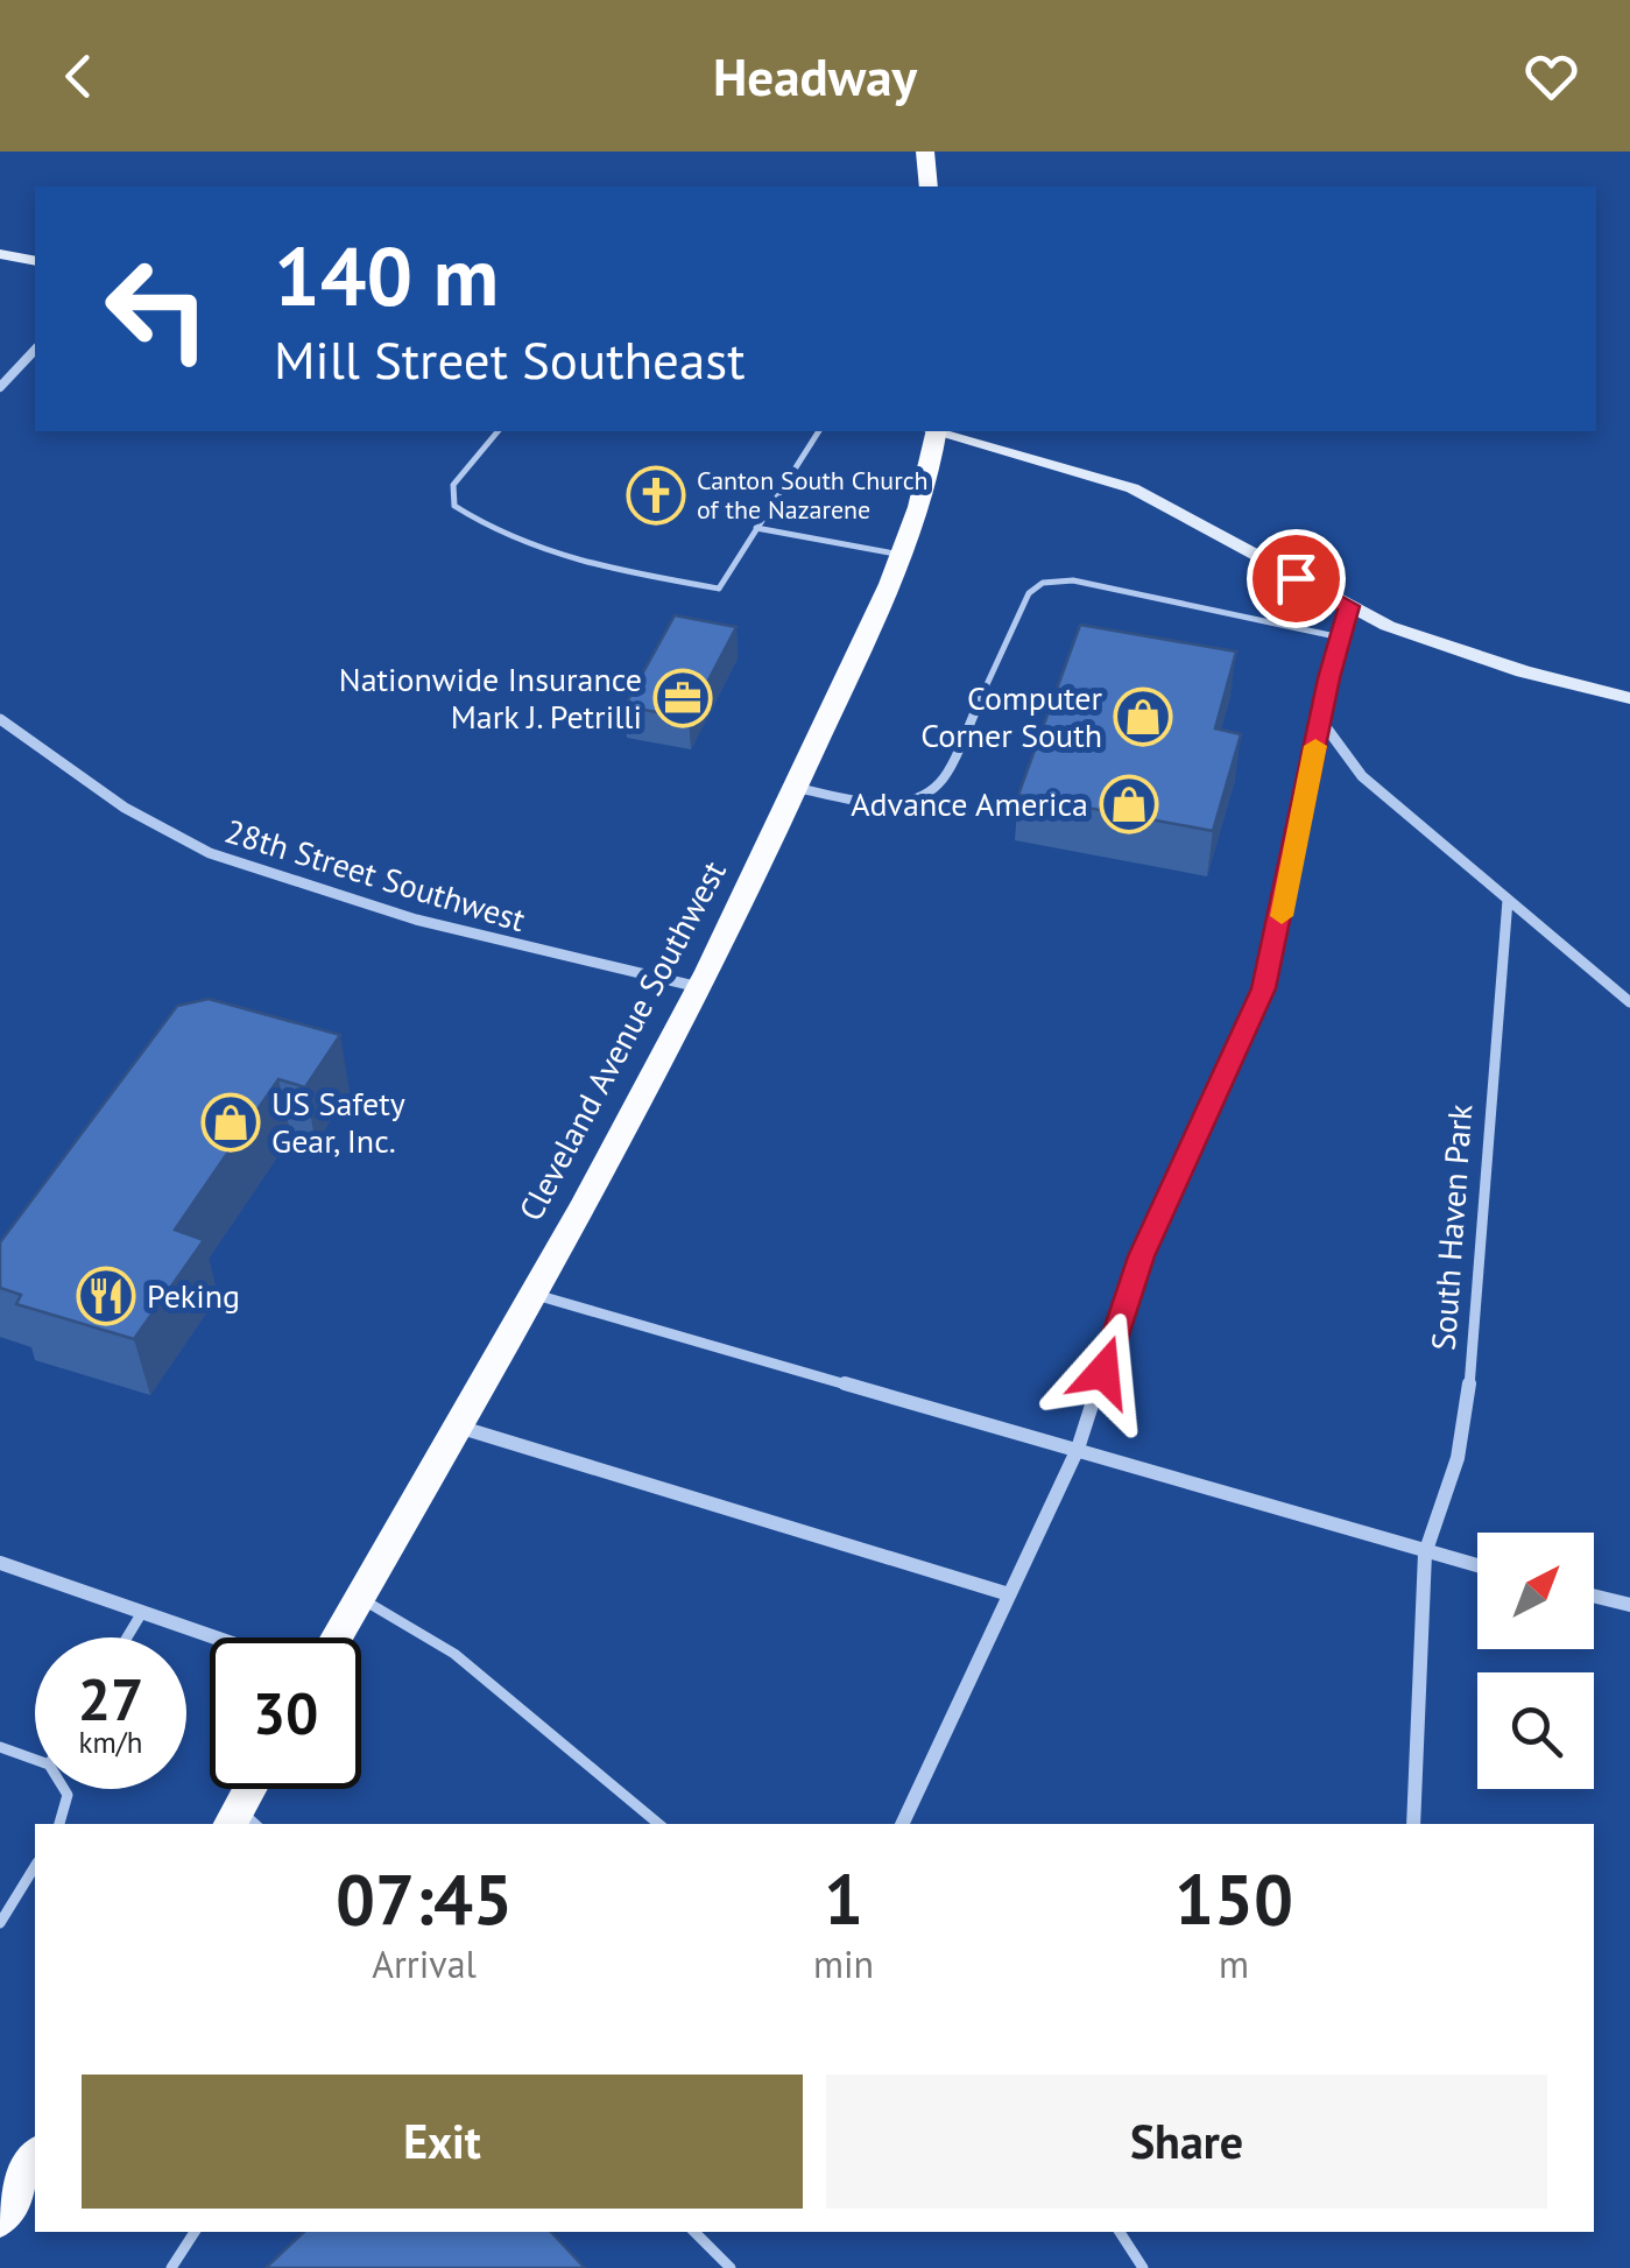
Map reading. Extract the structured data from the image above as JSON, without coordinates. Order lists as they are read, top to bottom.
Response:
{
  "streets": {
    "main road": ["Cleveland Avenue Southwest"],
    "street": ["28th Street Southwest", "South Haven Park"]
  },
  "crossings": [
    ["28th Street Southwest", "Cleveland Avenue Southwest"]
  ],
  "places": {
    "church": ["Canton South Church of the Nazarene"],
    "office": ["Nationwide Insurance Mark J. Petrilli"],
    "shop": ["Computer Corner South", "Advance America", "US Safety Gear, Inc."],
    "restaurant": ["Peking"]
  },
  "north": "top right",
  "page": {
    "header": "Headway",
    "turn": ["140 m", "Mill Street Southeast"],
    "speed": "27 km/h",
    "limit": "30",
    "eta": [
      "07:45",
      "Arrival",
      "1",
      "min",
      "150",
      "m"
    ],
    "buttons": ["Exit", "Share"]
  }
}
